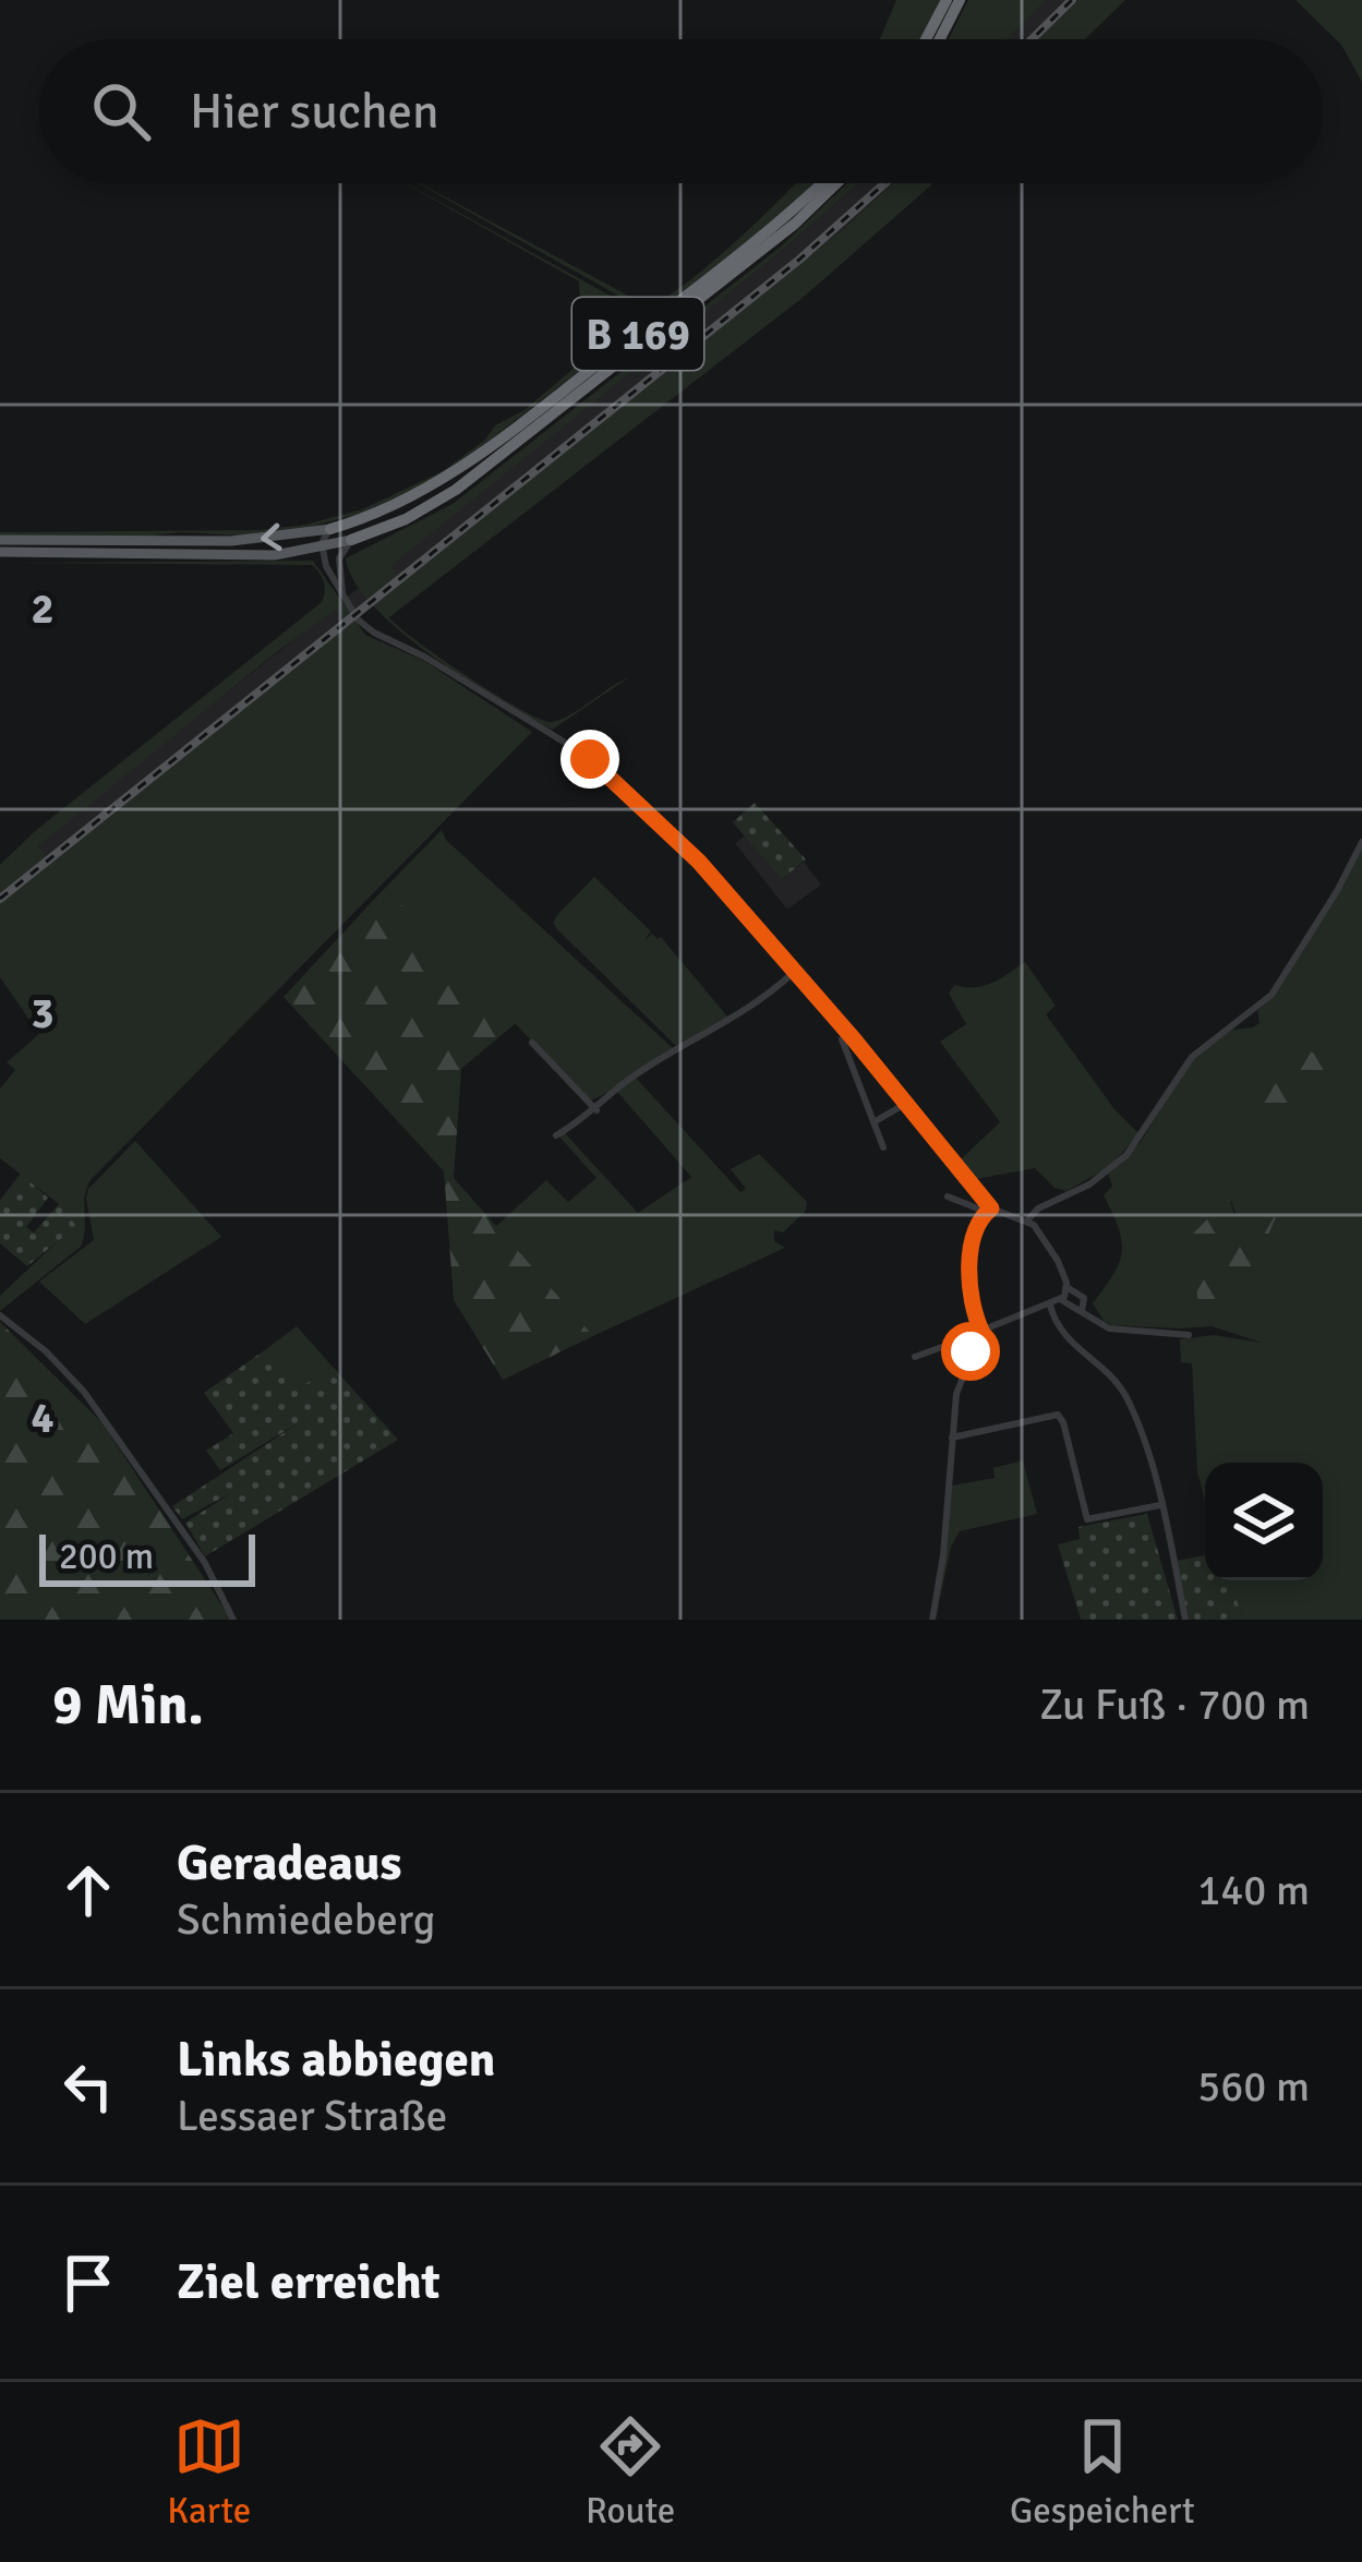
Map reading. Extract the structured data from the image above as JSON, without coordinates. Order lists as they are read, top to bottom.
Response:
{
  "streets": {
    "highway": ["B 169"]
  },
  "scale_bar": "200 m",
  "page": {
    "search": "Hier suchen",
    "scale": "200 m",
    "heading": ["9 Min.", "Zu Fuß · 700 m"],
    "list": [
      ["Geradeaus", "Schmiedeberg", "140 m"],
      ["Links abbiegen", "Lessaer Straße", "560 m"],
      "Ziel erreicht"
    ],
    "nav": ["Karte", "Route", "Gespeichert"]
  },
  "grid": {
    "rows": ["2", "3", "4"]
  }
}
